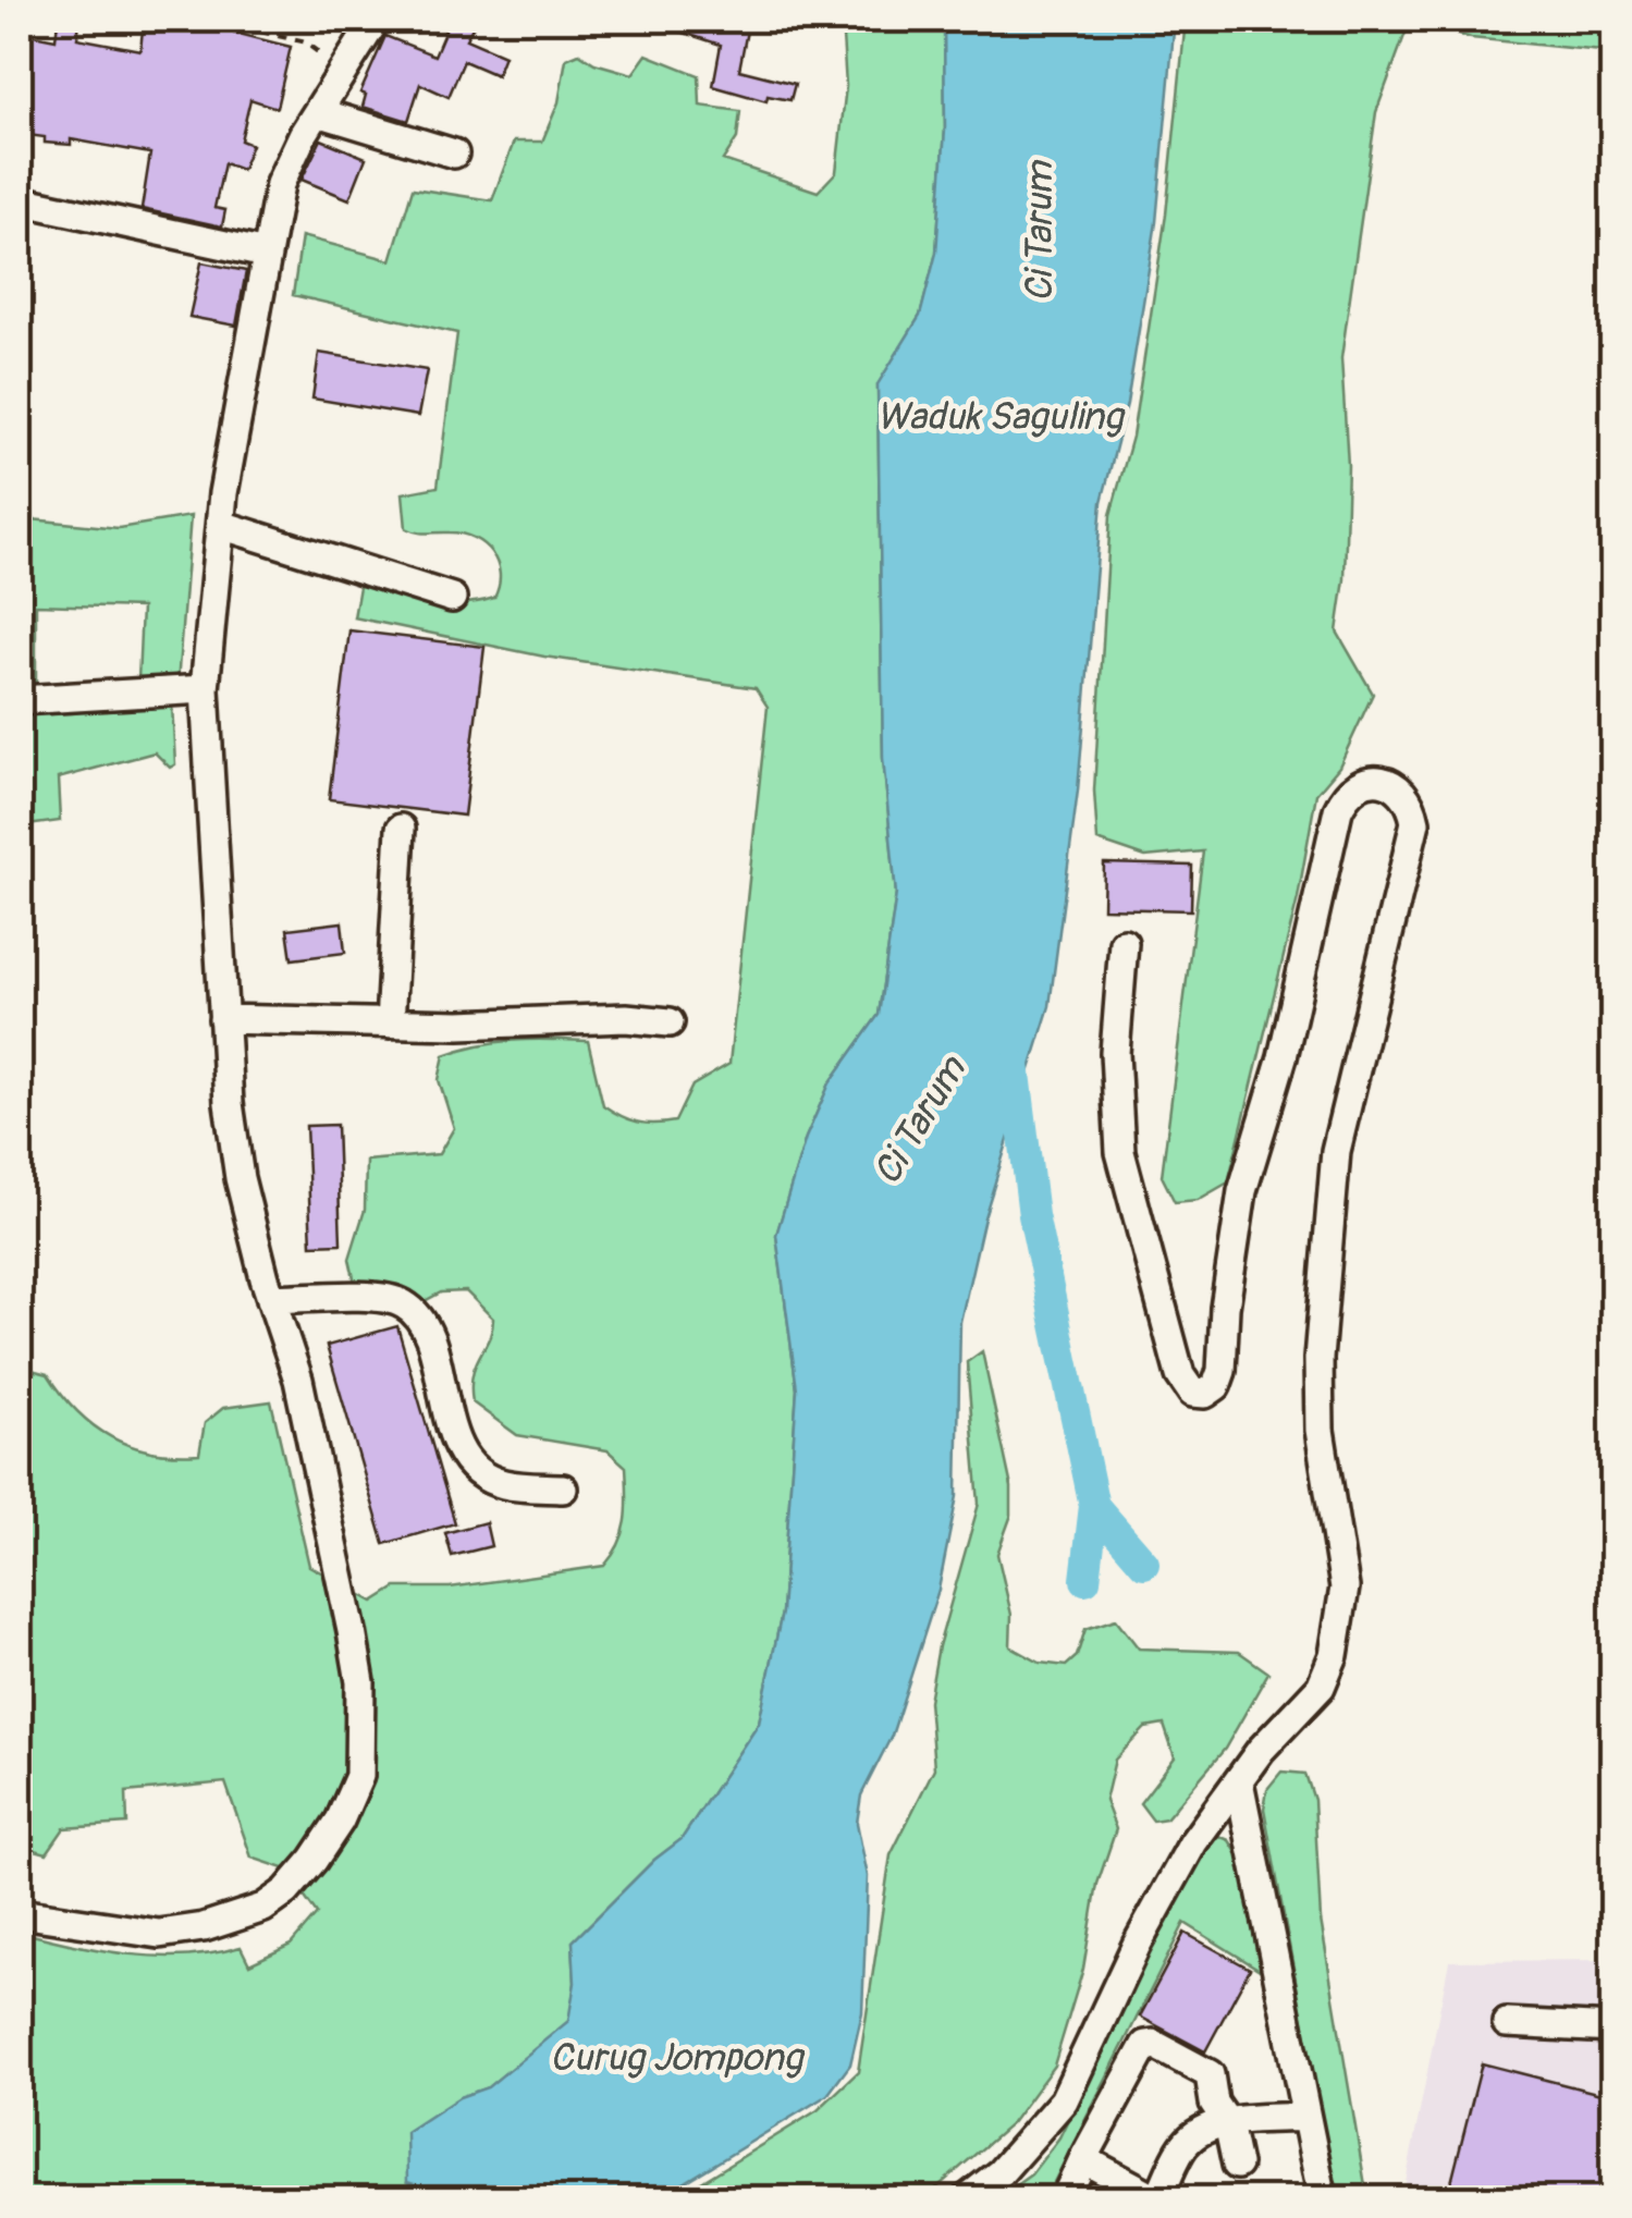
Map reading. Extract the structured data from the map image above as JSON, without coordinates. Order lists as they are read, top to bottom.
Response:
{
  "water": ["Ci Tarum", "Waduk Saguling", "Curug Jompong"]
}
